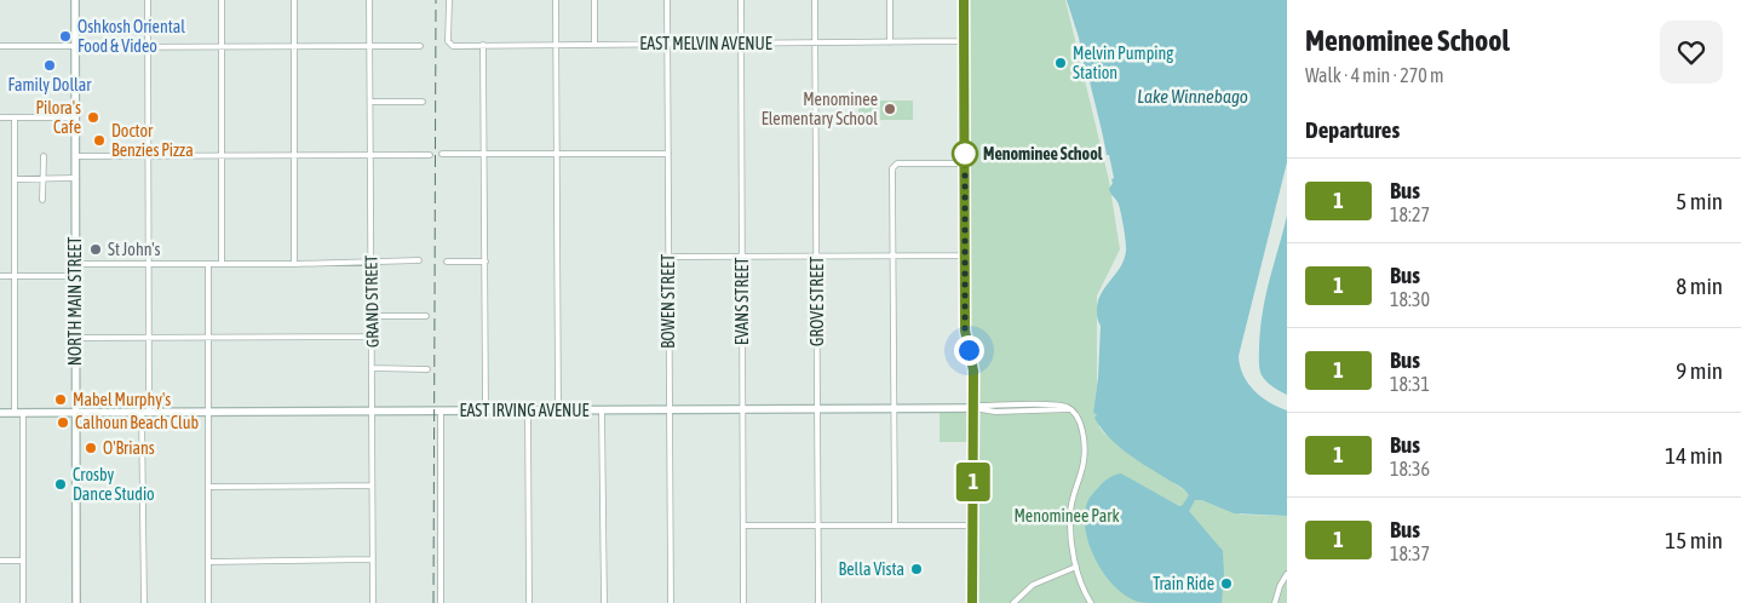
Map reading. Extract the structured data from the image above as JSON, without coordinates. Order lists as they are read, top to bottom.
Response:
{
  "streets": {
    "street": [
      "EAST MELVIN AVENUE",
      "NORTH MAIN STREET",
      "GRAND STREET",
      "BOWEN STREET",
      "EVANS STREET",
      "GROVE STREET",
      "EAST IRVING AVENUE"
    ]
  },
  "crossings": [
    ["EAST MELVIN AVENUE", "BOWEN STREET"],
    ["EAST MELVIN AVENUE", "EVANS STREET"],
    ["EAST MELVIN AVENUE", "GROVE STREET"],
    ["NORTH MAIN STREET", "EAST IRVING AVENUE"],
    ["GRAND STREET", "EAST IRVING AVENUE"],
    ["BOWEN STREET", "EAST IRVING AVENUE"],
    ["EVANS STREET", "EAST IRVING AVENUE"],
    ["GROVE STREET", "EAST IRVING AVENUE"]
  ],
  "water": ["Lake Winnebago"],
  "parks": ["Menominee Park"],
  "places": [
    "Oshkosh Oriental Food & Video",
    "Melvin Pumping Station",
    "Family Dollar",
    "Menominee Elementary School",
    "Pilora's Cafe",
    "Doctor Benzies Pizza",
    "Menominee School",
    "St John's",
    "Mabel Murphy's",
    "Calhoun Beach Club",
    "O'Brians",
    "Crosby Dance Studio",
    "Bella Vista",
    "Train Ride"
  ],
  "lines": ["bus line 1"],
  "page": {
    "on_map": "1",
    "heading": [
      ["Menominee School", "Walk · 4 min · 270 m"],
      "Departures"
    ],
    "list": [
      {
        "mark": "1",
        "name": "Bus",
        "note": "18:27",
        "value": "5 min"
      },
      {
        "mark": "1",
        "name": "Bus",
        "note": "18:30",
        "value": "8 min"
      },
      {
        "mark": "1",
        "name": "Bus",
        "note": "18:31",
        "value": "9 min"
      },
      {
        "mark": "1",
        "name": "Bus",
        "note": "18:36",
        "value": "14 min"
      },
      {
        "mark": "1",
        "name": "Bus",
        "note": "18:37",
        "value": "15 min"
      }
    ]
  }
}
